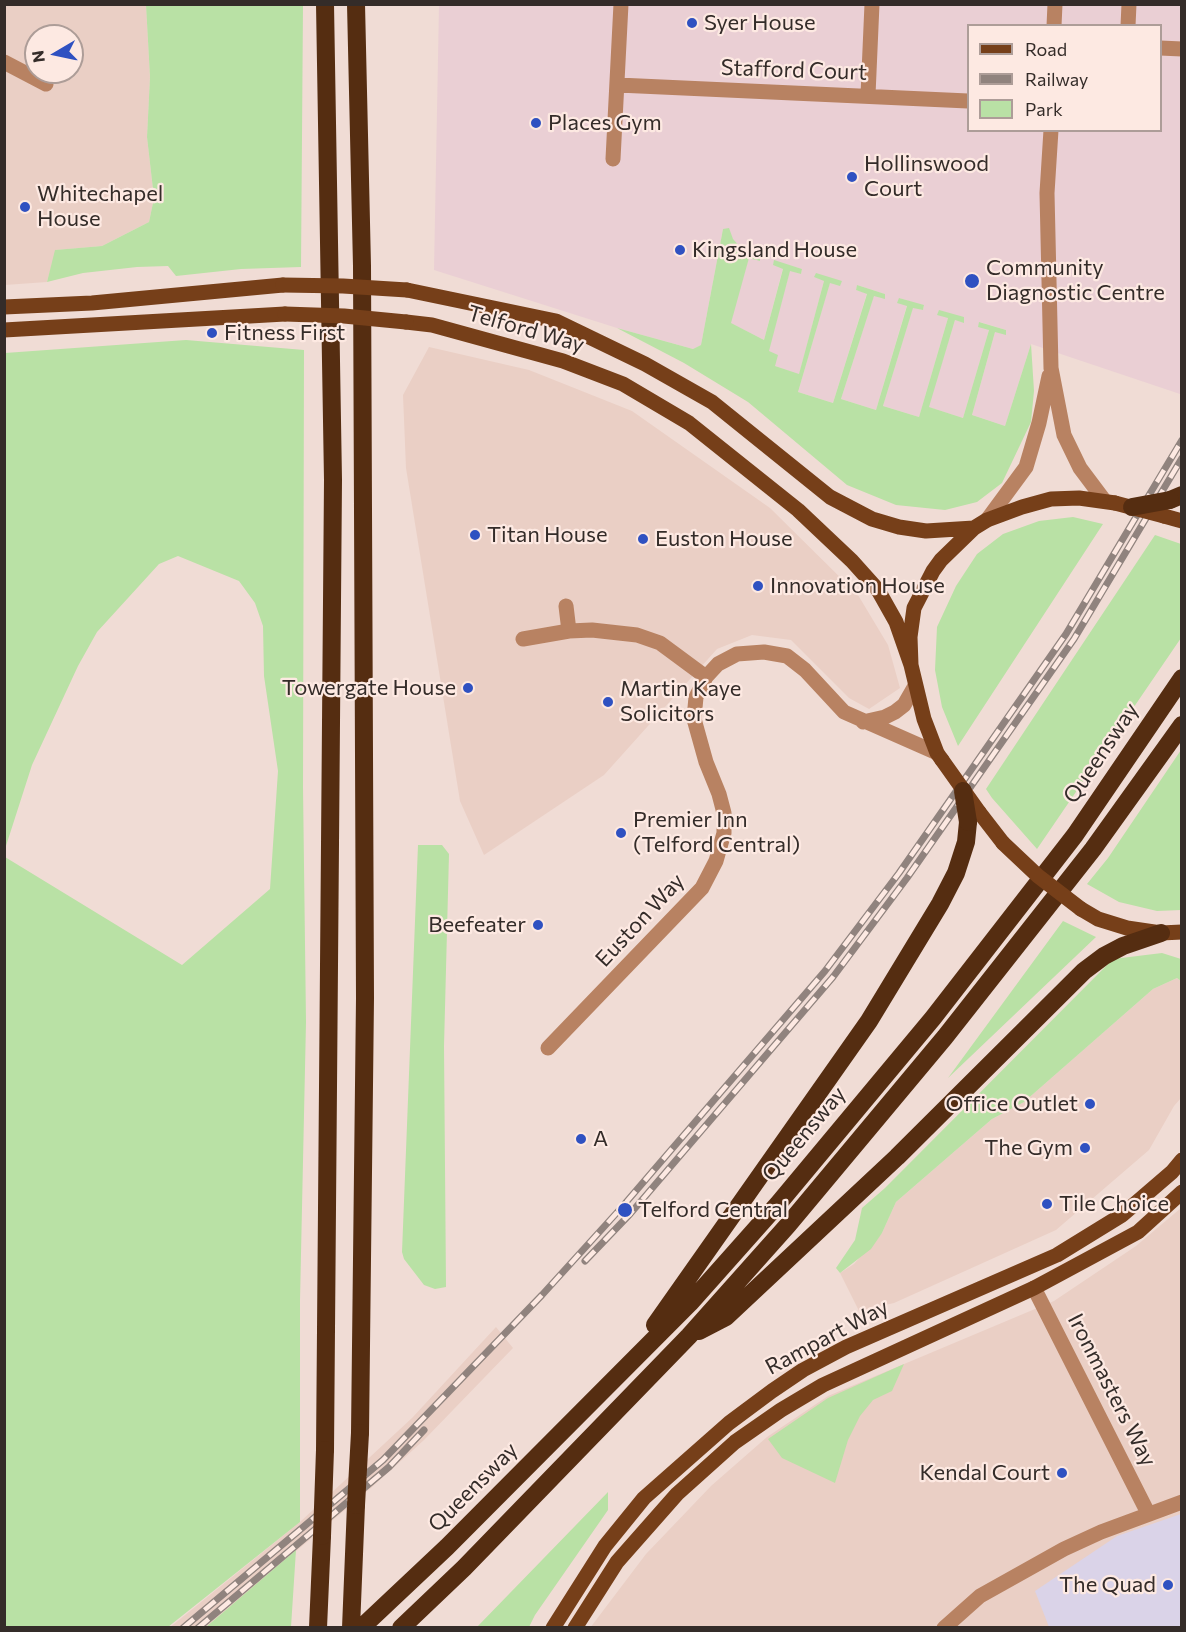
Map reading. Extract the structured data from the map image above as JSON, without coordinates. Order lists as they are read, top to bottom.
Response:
{
  "streets": {
    "highway": ["Queensway"],
    "main road": ["Telford Way", "Rampart Way"],
    "street": ["Stafford Court", "Euston Way", "Ironmasters Way"]
  },
  "crossings": [
    ["Rampart Way", "Ironmasters Way"]
  ],
  "places": [
    "Syer House",
    "Places Gym",
    "Hollinswood Court",
    "Whitechapel House",
    "Kingsland House",
    "Community Diagnostic Centre",
    "Fitness First",
    "Titan House",
    "Euston House",
    "Innovation House",
    "Towergate House",
    "Martin Kaye Solicitors",
    "Premier Inn (Telford Central)",
    "Beefeater",
    "Office Outlet",
    "A",
    "The Gym",
    "Tile Choice",
    "Telford Central",
    "Kendal Court",
    "The Quad"
  ],
  "legend": ["Road", "Railway", "Park"],
  "north": "left"
}
